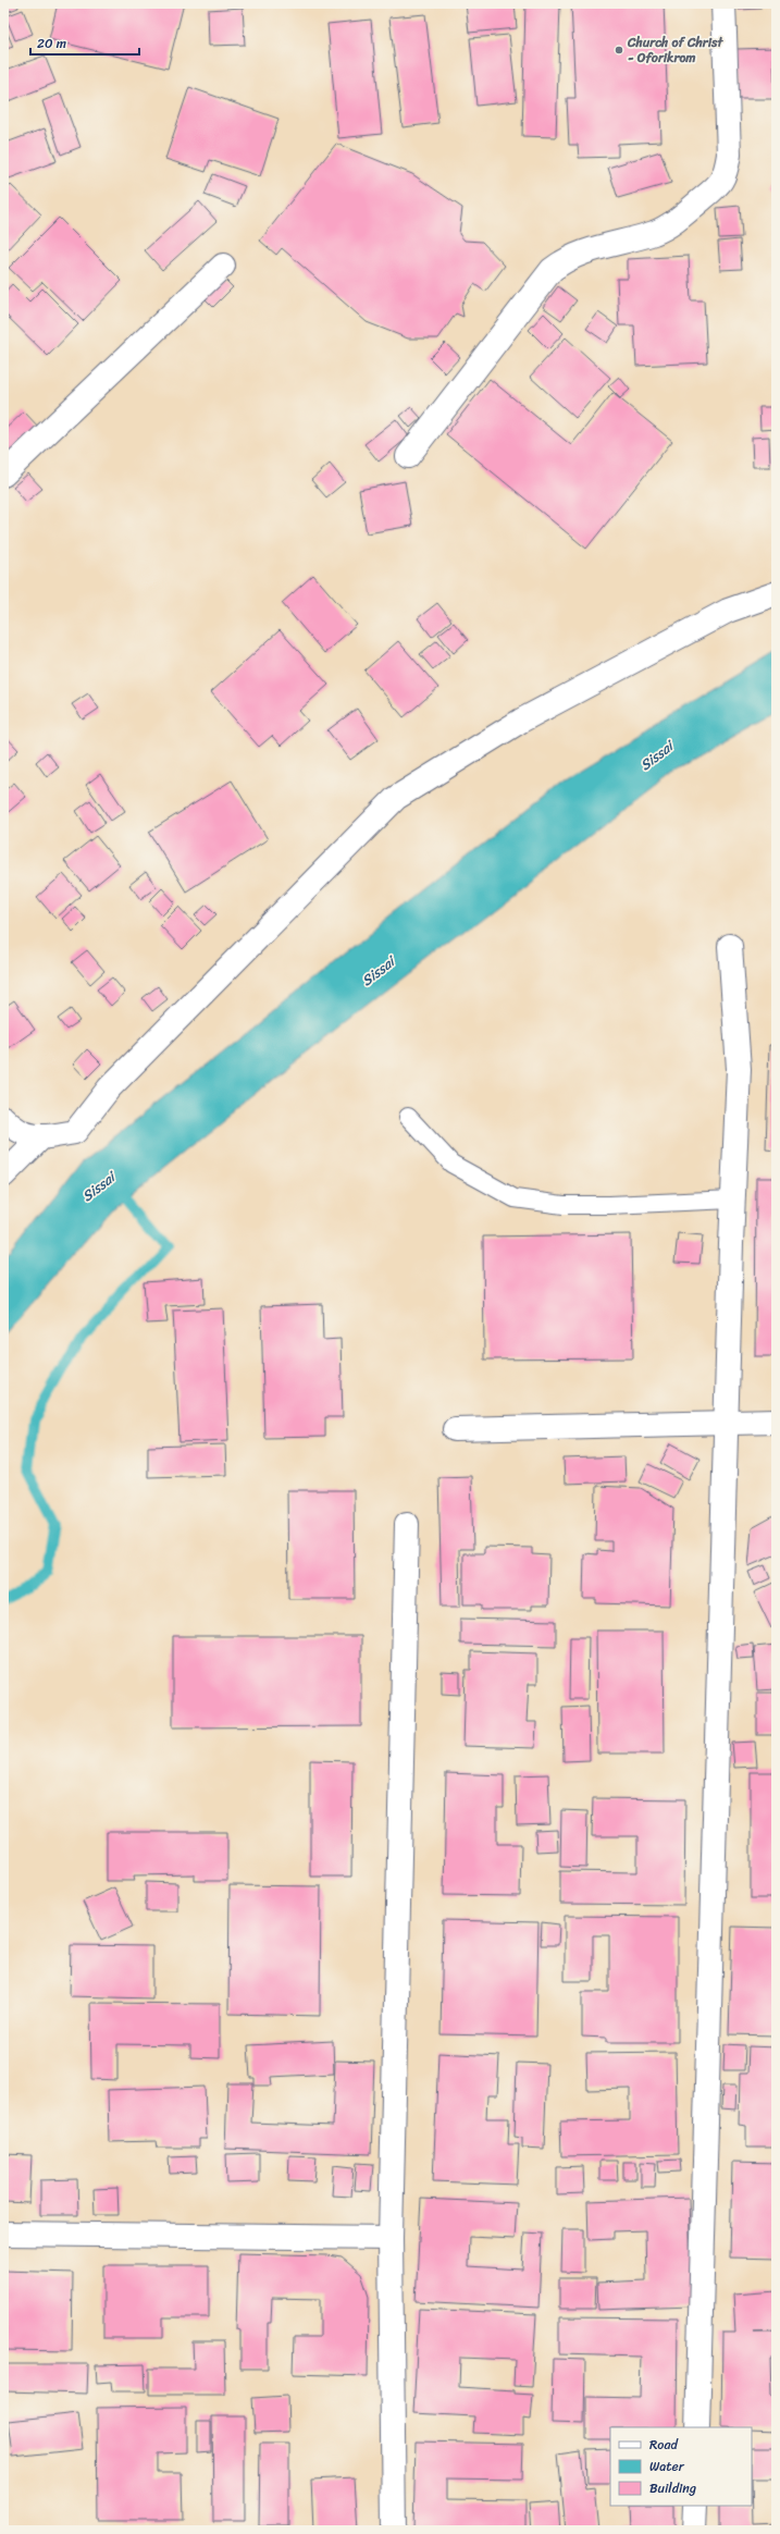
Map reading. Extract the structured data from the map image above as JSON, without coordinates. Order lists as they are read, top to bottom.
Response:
{
  "water": ["Sissai"],
  "places": ["Church of Christ - Oforikrom"],
  "legend": ["Road", "Water", "Building"],
  "scale_bar": "20 m"
}
